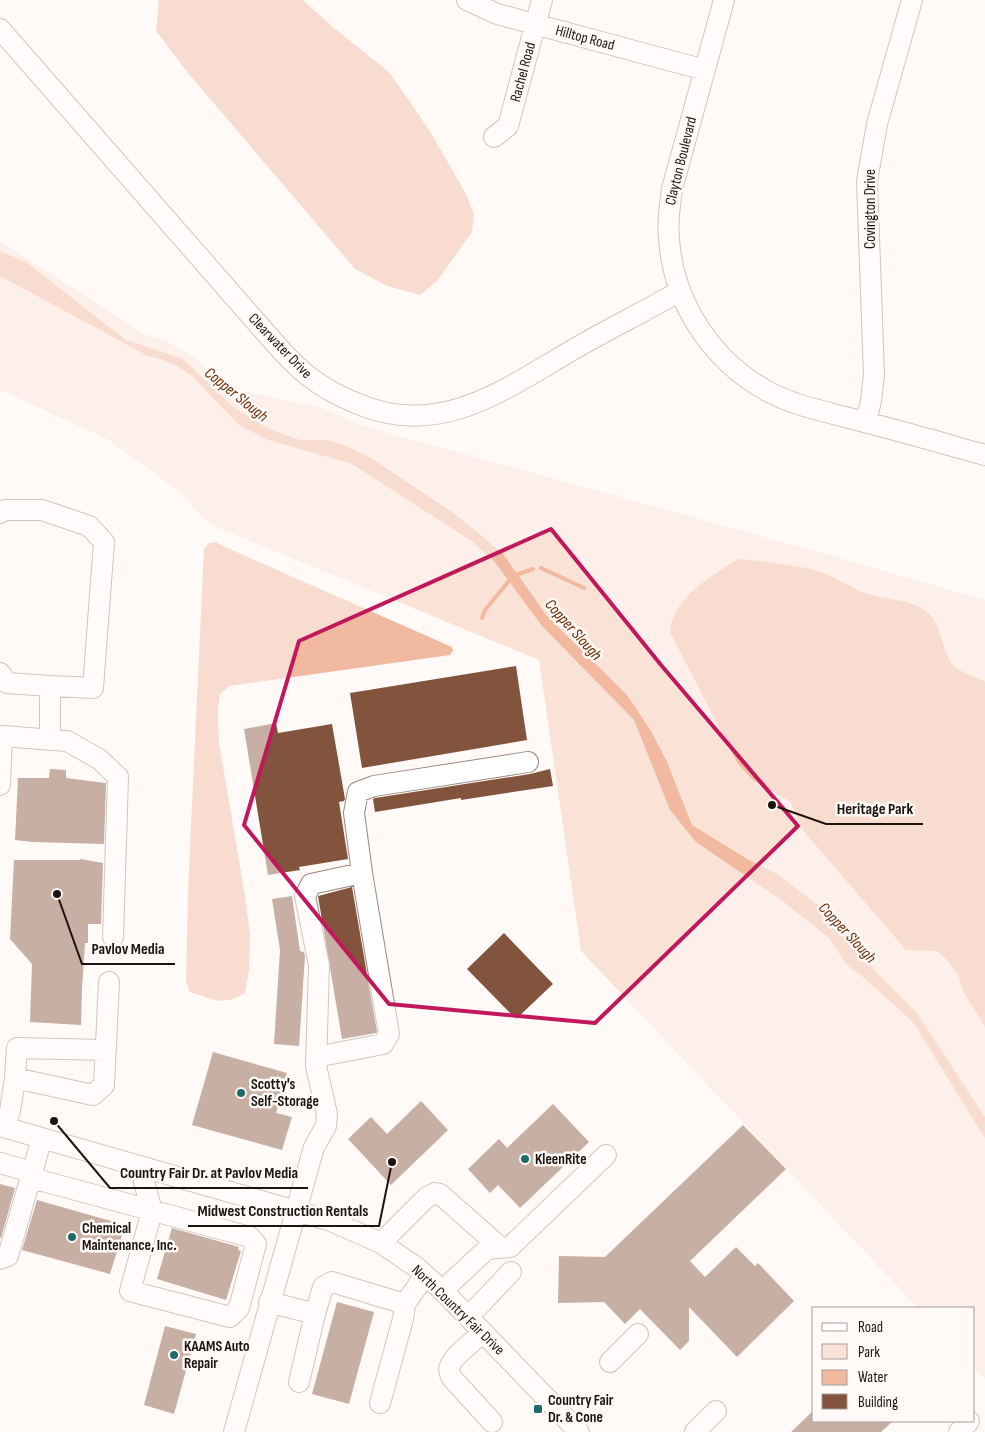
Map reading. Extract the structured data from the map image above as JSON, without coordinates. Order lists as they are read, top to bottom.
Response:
{
  "streets": {
    "street": [
      "Hilltop Road",
      "Rachel Road",
      "Clayton Boulevard",
      "Covington Drive",
      "Clearwater Drive",
      "North Country Fair Drive"
    ]
  },
  "crossings": [
    ["Hilltop Road", "Rachel Road"],
    ["Hilltop Road", "Clayton Boulevard"],
    ["Clayton Boulevard", "Covington Drive"],
    ["Clayton Boulevard", "Clearwater Drive"]
  ],
  "water": ["Copper Slough"],
  "places": {
    "other": [
      "Heritage Park",
      "Pavlov Media",
      "Scotty's Self-Storage",
      "Country Fair Dr. at Pavlov Media",
      "KleenRite",
      "Midwest Construction Rentals",
      "Chemical Maintenance, Inc.",
      "KAAMS Auto Repair"
    ],
    "transit": ["Country Fair Dr. & Cone"]
  },
  "legend": [
    "Road",
    "Park",
    "Water",
    "Building"
  ]
}
